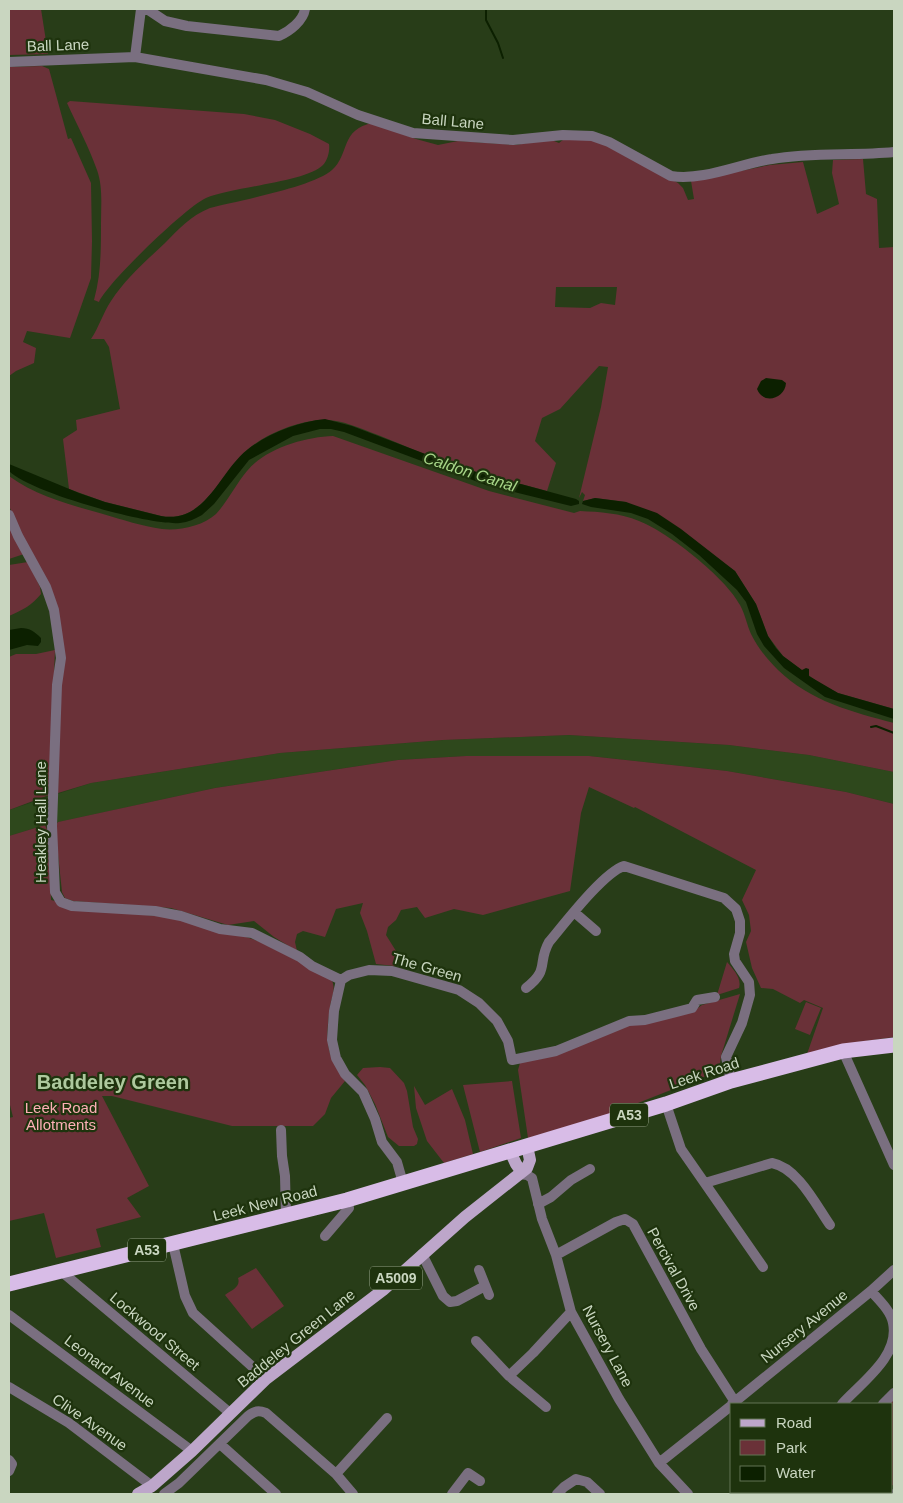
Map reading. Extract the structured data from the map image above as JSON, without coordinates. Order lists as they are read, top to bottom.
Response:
{
  "streets": {
    "highway": ["Leek Road", "A53", "Leek New Road"],
    "main road": ["A5009", "Baddeley Green Lane"],
    "street": [
      "Ball Lane",
      "Heakley Hall Lane",
      "The Green",
      "Percival Drive",
      "Nursery Avenue",
      "Lockwood Street",
      "Nursery Lane",
      "Leonard Avenue",
      "Clive Avenue"
    ]
  },
  "crossings": [
    ["Heakley Hall Lane", "The Green"],
    ["Leek Road", "Leek New Road"],
    ["Leek New Road", "Lockwood Street"],
    ["Percival Drive", "Nursery Lane"],
    ["Nursery Avenue", "Nursery Lane"],
    ["Lockwood Street", "Baddeley Green Lane"],
    ["Baddeley Green Lane", "Nursery Lane"],
    ["Baddeley Green Lane", "Leonard Avenue"],
    ["Baddeley Green Lane", "Clive Avenue"]
  ],
  "districts": ["Baddeley Green"],
  "water": ["Caldon Canal"],
  "parks": ["Leek Road Allotments"],
  "legend": ["Road", "Park", "Water"]
}
